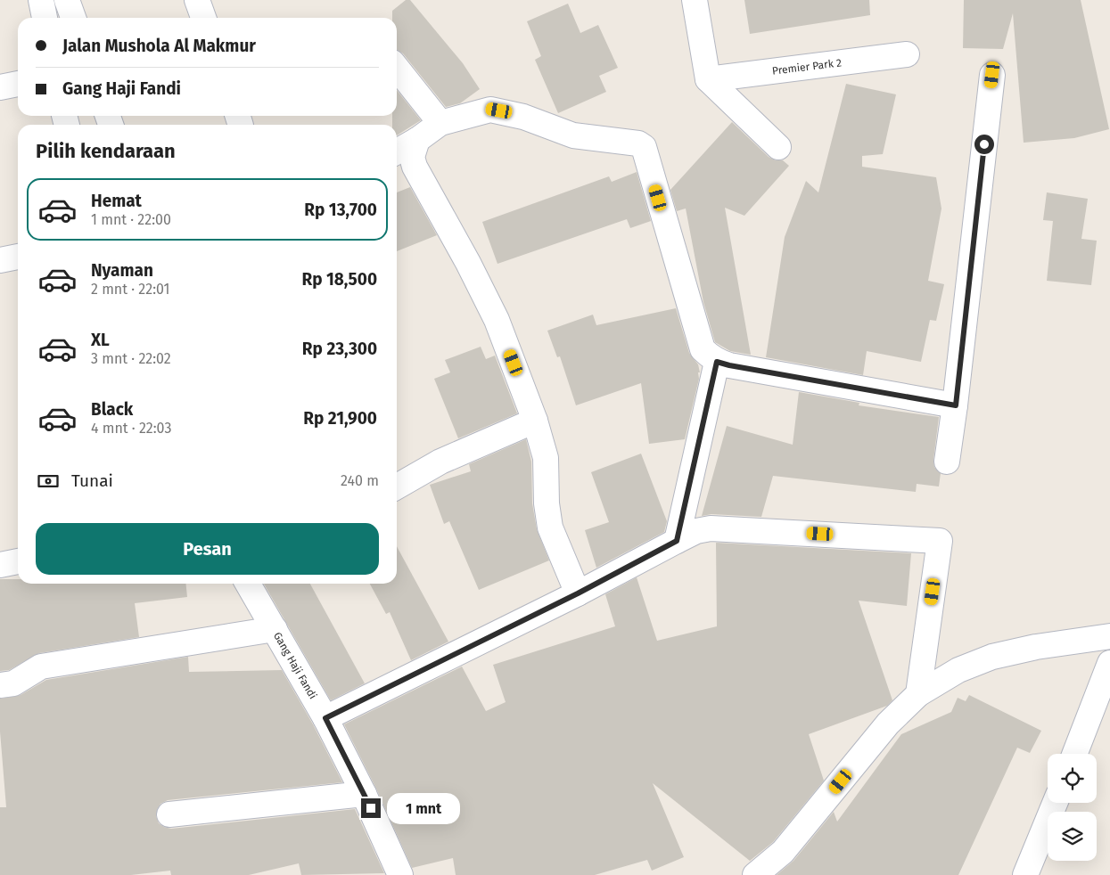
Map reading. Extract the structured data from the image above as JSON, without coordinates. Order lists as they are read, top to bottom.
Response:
{
  "streets": {
    "street": ["Premier Park 2", "Gang Haji Fandi"]
  },
  "page": {
    "banner": ["Jalan Mushola Al Makmur", "Gang Haji Fandi"],
    "heading": "Pilih kendaraan",
    "list": [
      {
        "name": "Hemat",
        "note": "1 mnt · 22:00",
        "value": "Rp 13,700"
      },
      {
        "name": "Nyaman",
        "note": "2 mnt · 22:01",
        "value": "Rp 18,500"
      },
      {
        "name": "XL",
        "note": "3 mnt · 22:02",
        "value": "Rp 23,300"
      },
      {
        "name": "Black",
        "note": "4 mnt · 22:03",
        "value": "Rp 21,900"
      }
    ],
    "pay": ["Tunai", "240 m"],
    "buttons": "Pesan",
    "bubble": "1 mnt"
  }
}
